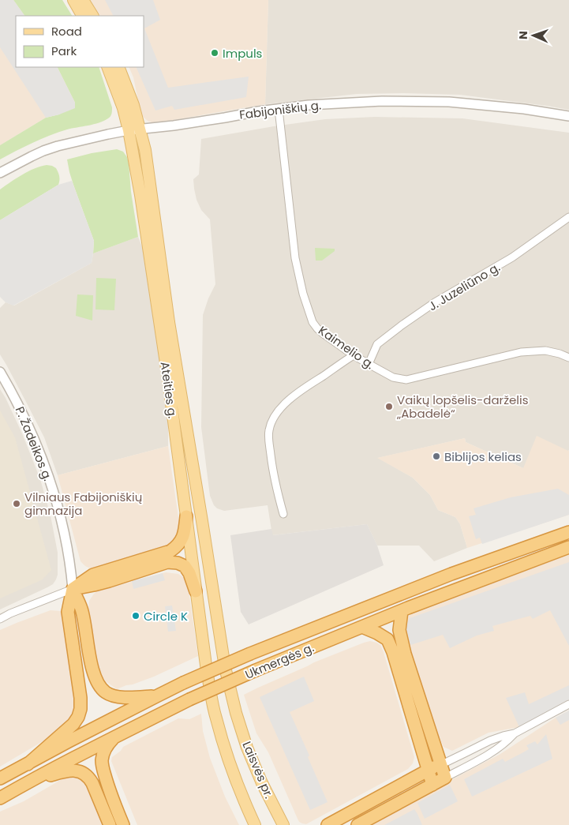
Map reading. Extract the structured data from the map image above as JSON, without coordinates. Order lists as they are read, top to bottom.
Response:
{
  "streets": {
    "highway": ["Ukmergės g."],
    "main road": ["Ateities g.", "Laisvės pr."],
    "street": [
      "Fabijoniškių g.",
      "J. Juzeliūno g.",
      "Kaimelio g.",
      "P. Žadeikos g."
    ]
  },
  "crossings": [
    ["Fabijoniškių g.", "Kaimelio g."],
    ["Fabijoniškių g.", "Ateities g."],
    ["J. Juzeliūno g.", "Kaimelio g."],
    ["Ateities g.", "Laisvės pr."]
  ],
  "places": [
    "Impuls",
    "Vaikų lopšelis-darželis „Abadelė“",
    "Biblijos kelias",
    "Vilniaus Fabijoniškių gimnazija",
    "Circle K"
  ],
  "legend": ["Road", "Park"],
  "north": "left"
}
